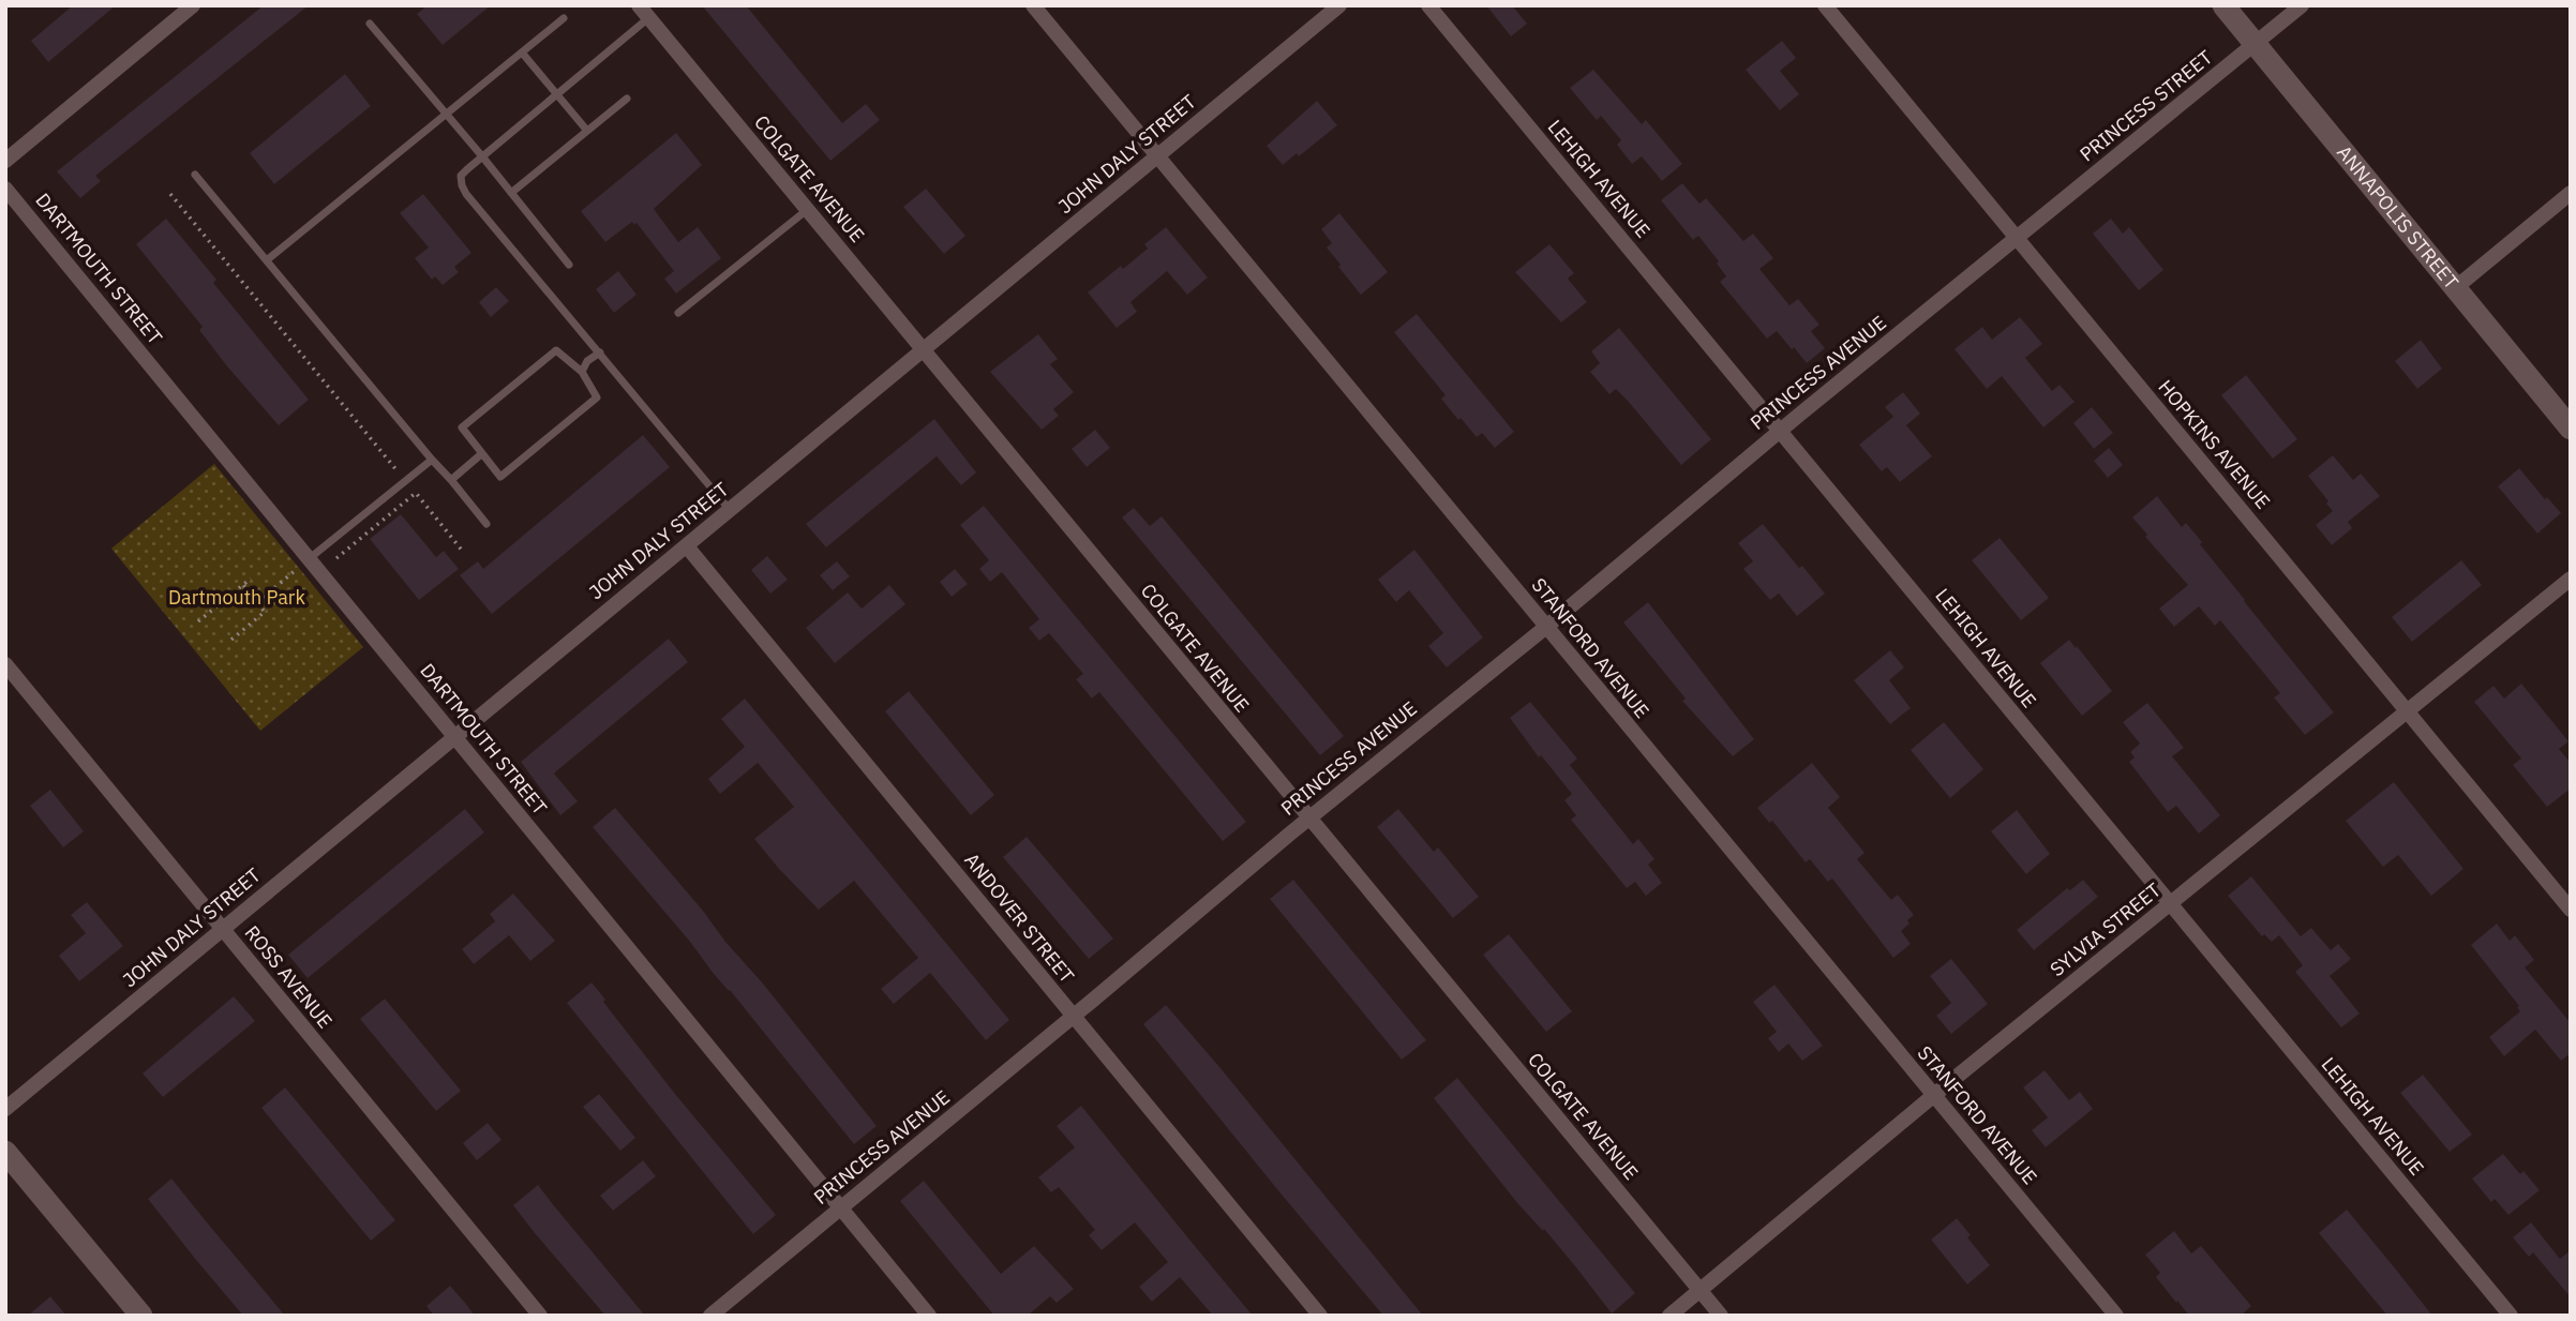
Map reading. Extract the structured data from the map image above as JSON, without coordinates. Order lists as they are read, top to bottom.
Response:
{
  "streets": {
    "street": [
      "PRINCESS STREET",
      "JOHN DALY STREET",
      "COLGATE AVENUE",
      "LEHIGH AVENUE",
      "ANNAPOLIS STREET",
      "DARTMOUTH STREET",
      "PRINCESS AVENUE",
      "HOPKINS AVENUE",
      "STANFORD AVENUE",
      "ANDOVER STREET",
      "SYLVIA STREET",
      "ROSS AVENUE"
    ]
  },
  "crossings": [
    ["PRINCESS STREET", "ANNAPOLIS STREET"],
    ["PRINCESS STREET", "PRINCESS AVENUE"],
    ["PRINCESS STREET", "HOPKINS AVENUE"],
    ["JOHN DALY STREET", "COLGATE AVENUE"],
    ["JOHN DALY STREET", "DARTMOUTH STREET"],
    ["JOHN DALY STREET", "STANFORD AVENUE"],
    ["JOHN DALY STREET", "ANDOVER STREET"],
    ["JOHN DALY STREET", "ROSS AVENUE"],
    ["COLGATE AVENUE", "PRINCESS AVENUE"],
    ["COLGATE AVENUE", "SYLVIA STREET"],
    ["LEHIGH AVENUE", "PRINCESS AVENUE"],
    ["LEHIGH AVENUE", "SYLVIA STREET"],
    ["DARTMOUTH STREET", "PRINCESS AVENUE"],
    ["PRINCESS AVENUE", "HOPKINS AVENUE"],
    ["PRINCESS AVENUE", "STANFORD AVENUE"],
    ["PRINCESS AVENUE", "ANDOVER STREET"],
    ["HOPKINS AVENUE", "SYLVIA STREET"],
    ["STANFORD AVENUE", "SYLVIA STREET"]
  ],
  "parks": ["Dartmouth Park"]
}
